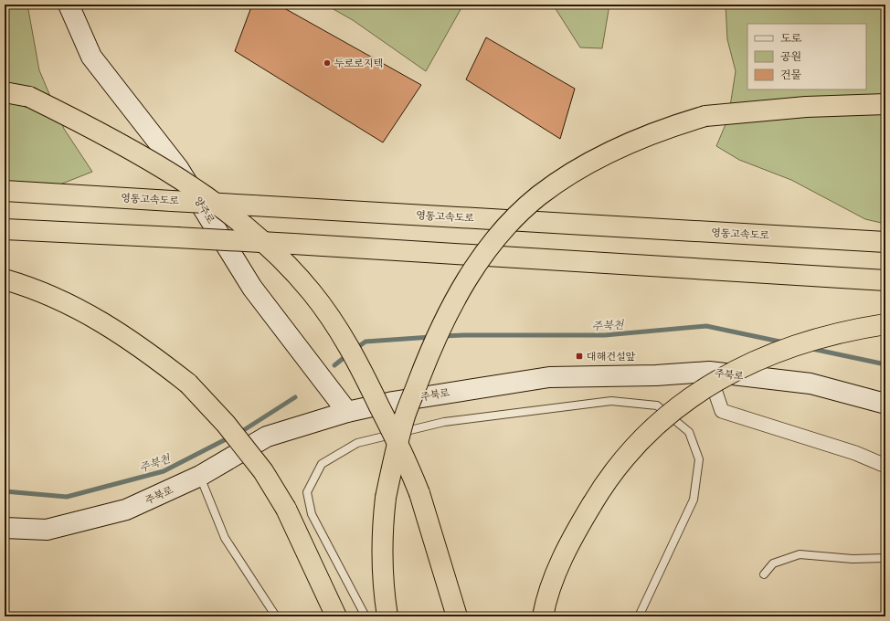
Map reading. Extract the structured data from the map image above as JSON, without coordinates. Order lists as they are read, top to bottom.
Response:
{
  "streets": {
    "highway": ["영동고속도로"],
    "street": ["양주로", "주북로"]
  },
  "crossings": [
    ["양주로", "주북로"]
  ],
  "water": ["주북천"],
  "places": {
    "other": ["두로로지텍"],
    "transit": ["대해건설앞"]
  },
  "legend": ["도로", "공원", "건물"]
}
